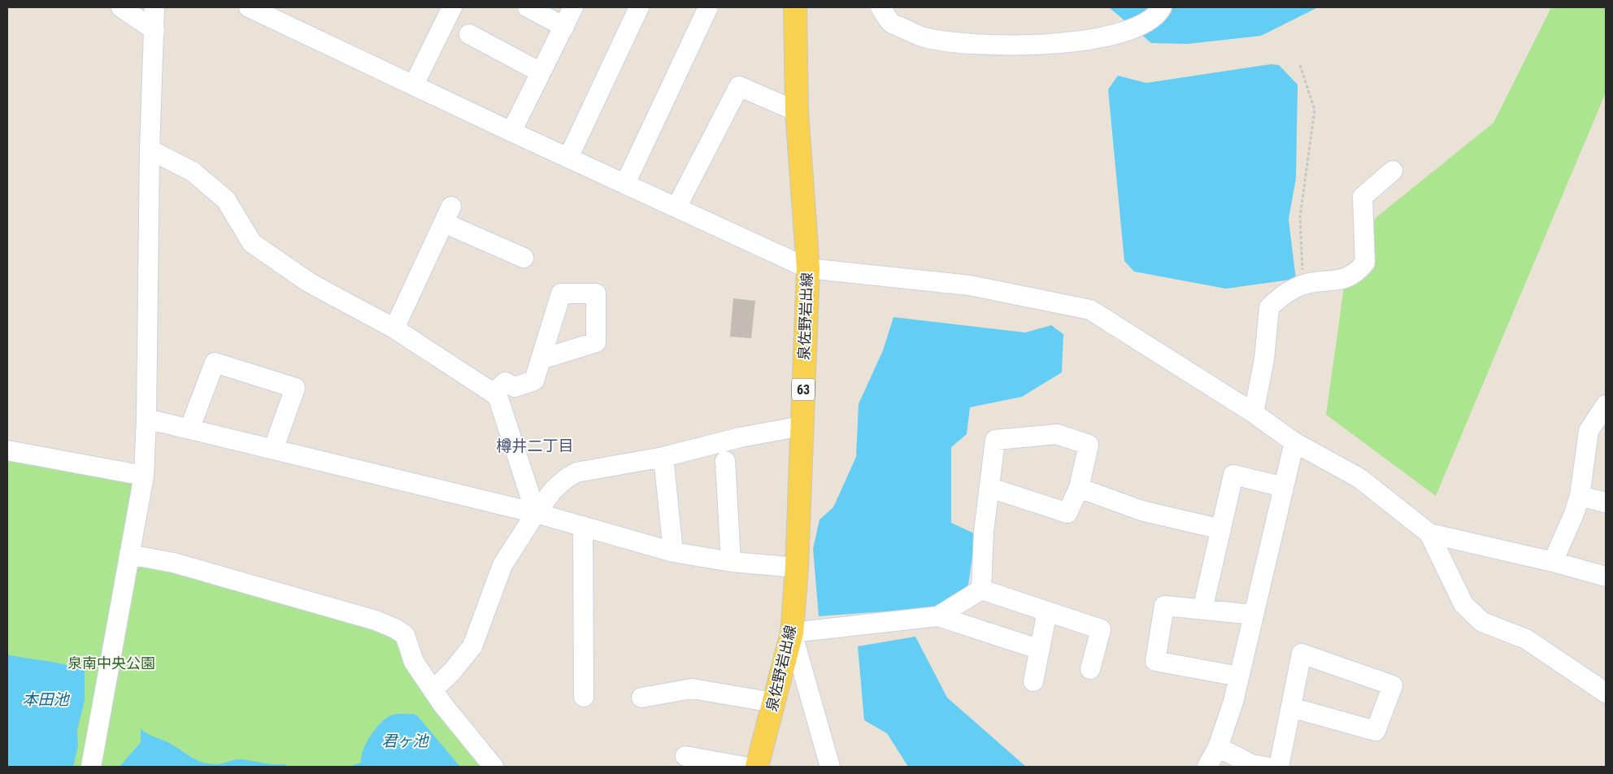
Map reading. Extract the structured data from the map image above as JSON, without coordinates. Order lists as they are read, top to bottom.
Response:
{
  "streets": {
    "main road": ["泉佐野岩出線", "63"]
  },
  "districts": ["樽井二丁目"],
  "water": ["本田池", "君ヶ池"],
  "parks": ["泉南中央公園"]
}
